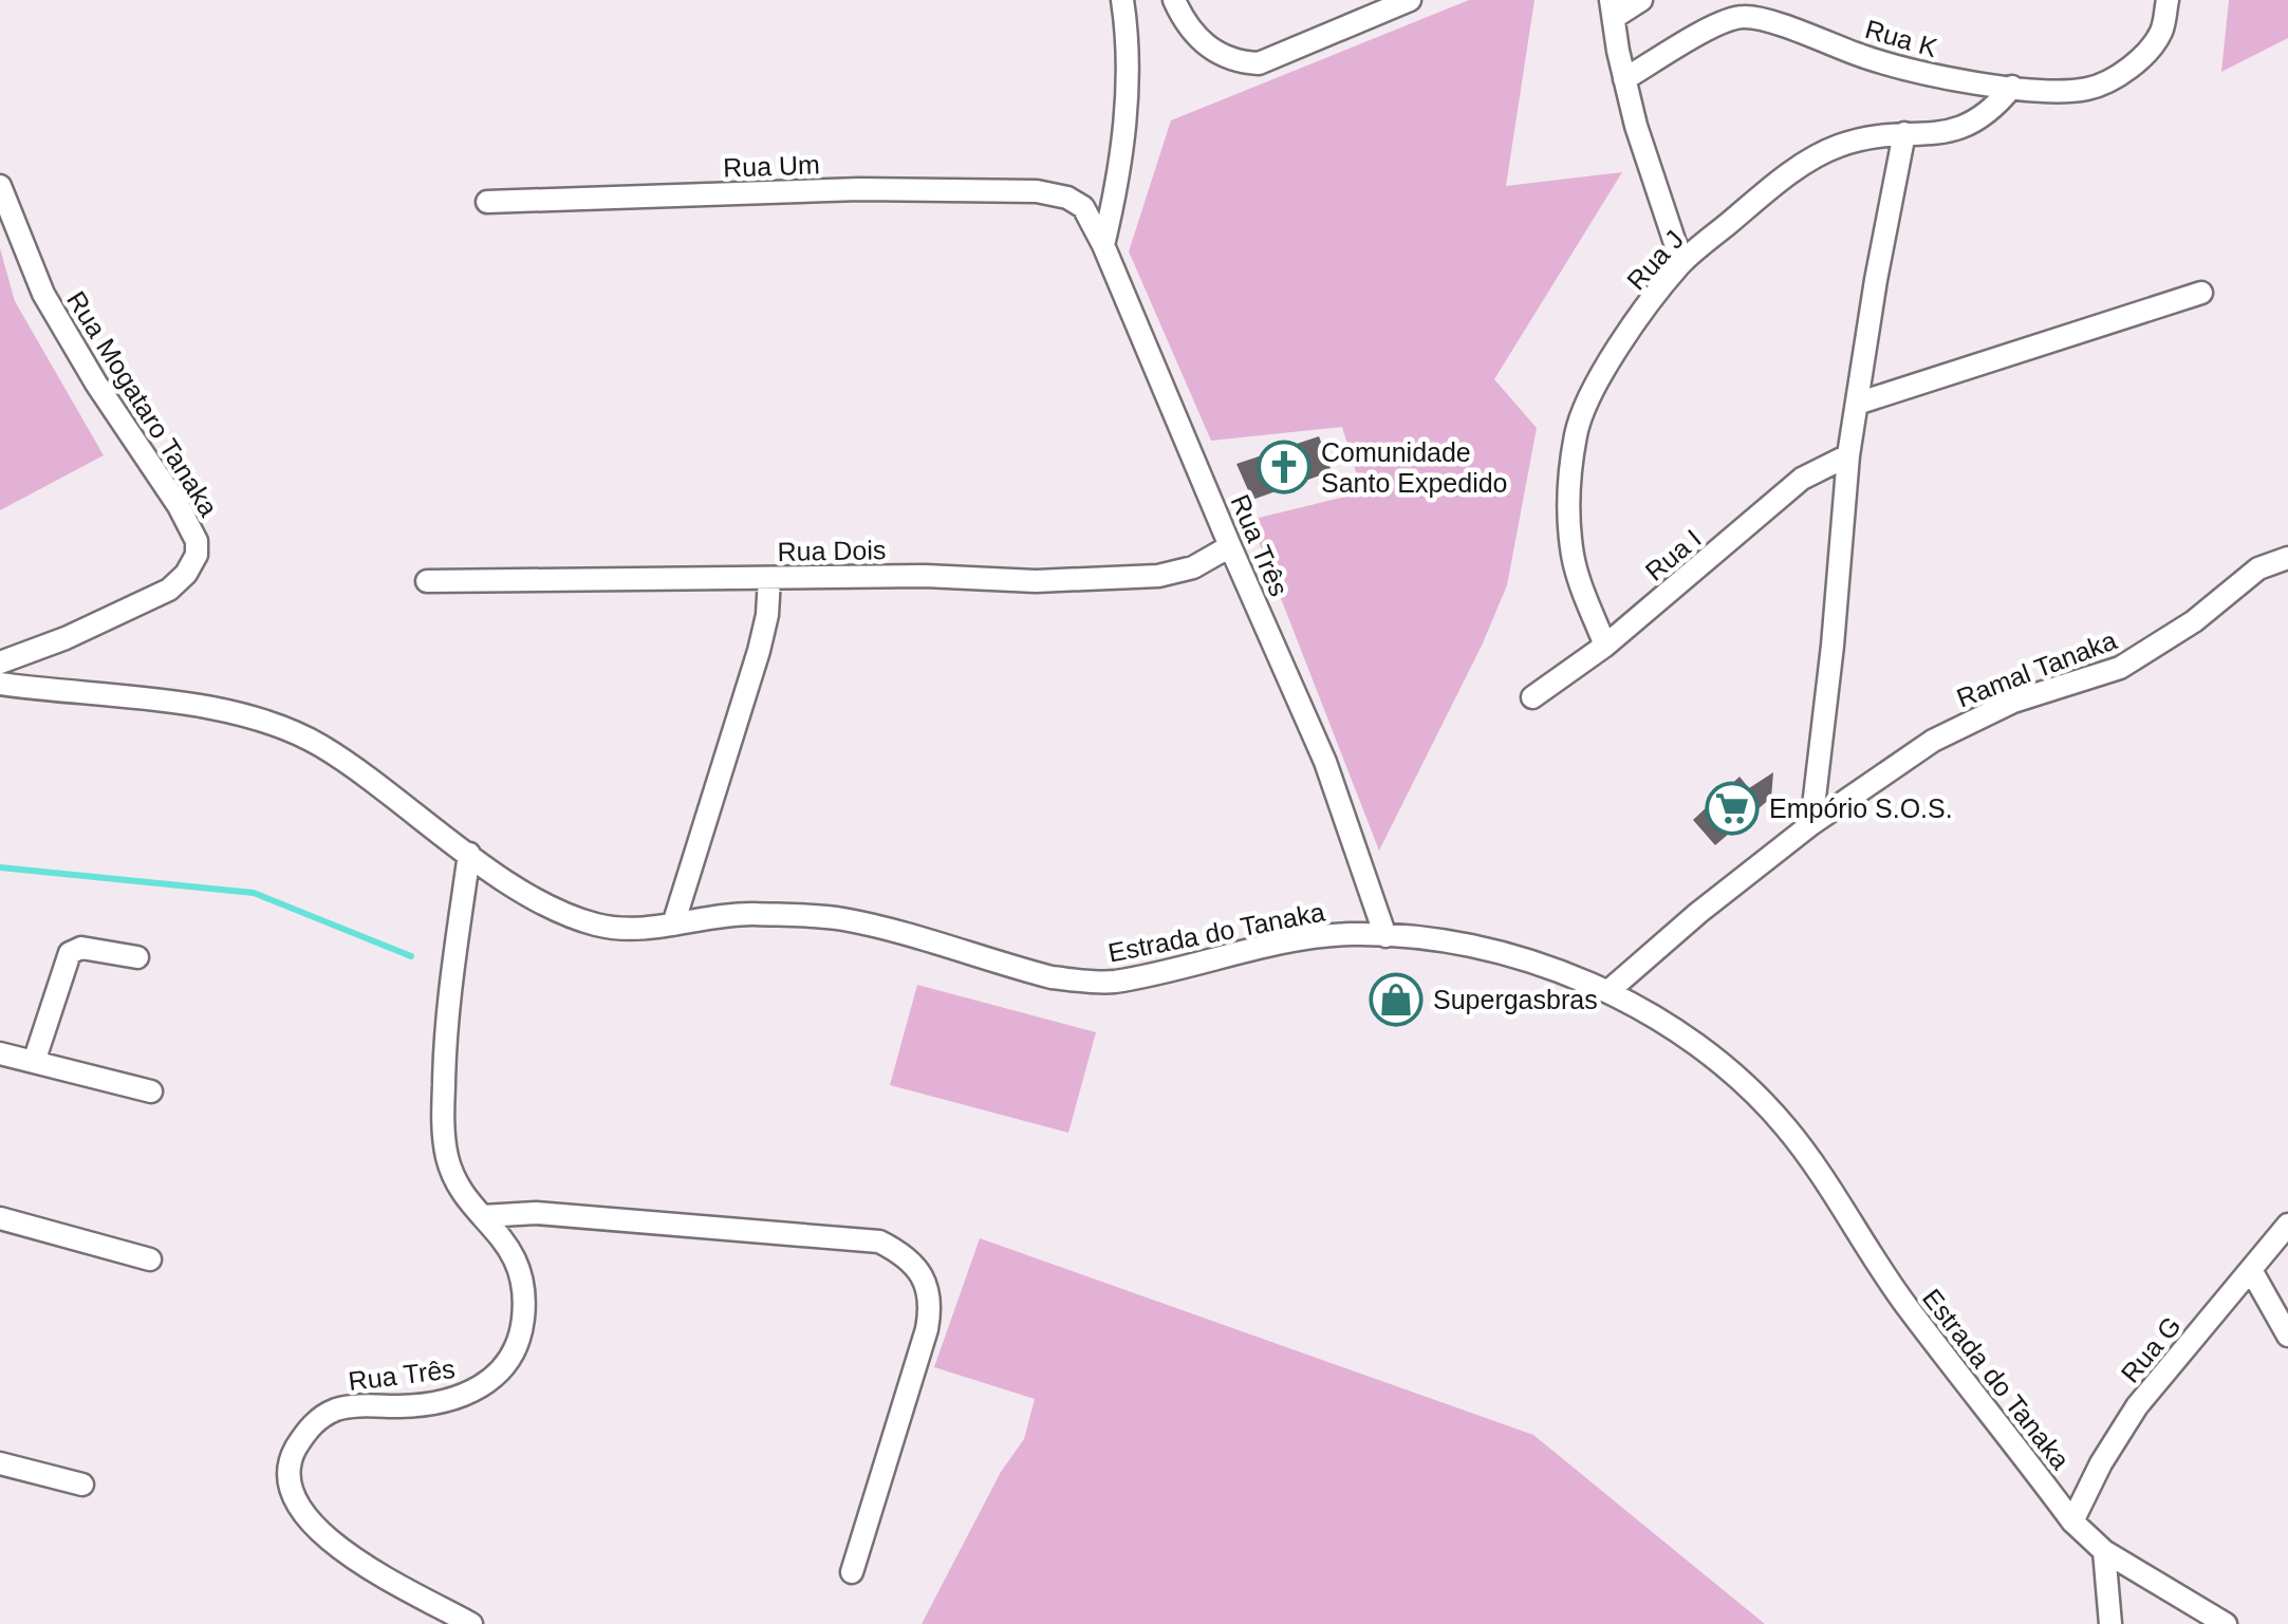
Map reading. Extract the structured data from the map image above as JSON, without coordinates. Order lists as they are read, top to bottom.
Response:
{
  "streets": {
    "street": [
      "Rua K",
      "Rua Um",
      "Rua J",
      "Rua Mogataro Tanaka",
      "Rua Três",
      "Rua Dois",
      "Rua I",
      "Ramal Tanaka",
      "Estrada do Tanaka",
      "Rua G"
    ]
  },
  "crossings": [
    ["Rua K", "Rua J"],
    ["Rua Um", "Rua Três"],
    ["Rua J", "Rua I"],
    ["Rua Três", "Rua Dois"],
    ["Rua Três", "Estrada do Tanaka"],
    ["Ramal Tanaka", "Estrada do Tanaka"],
    ["Estrada do Tanaka", "Rua G"]
  ],
  "places": {
    "church": ["Comunidade Santo Expedido"],
    "supermarket": ["Empório S.O.S."],
    "shop": ["Supergasbras"]
  }
}
